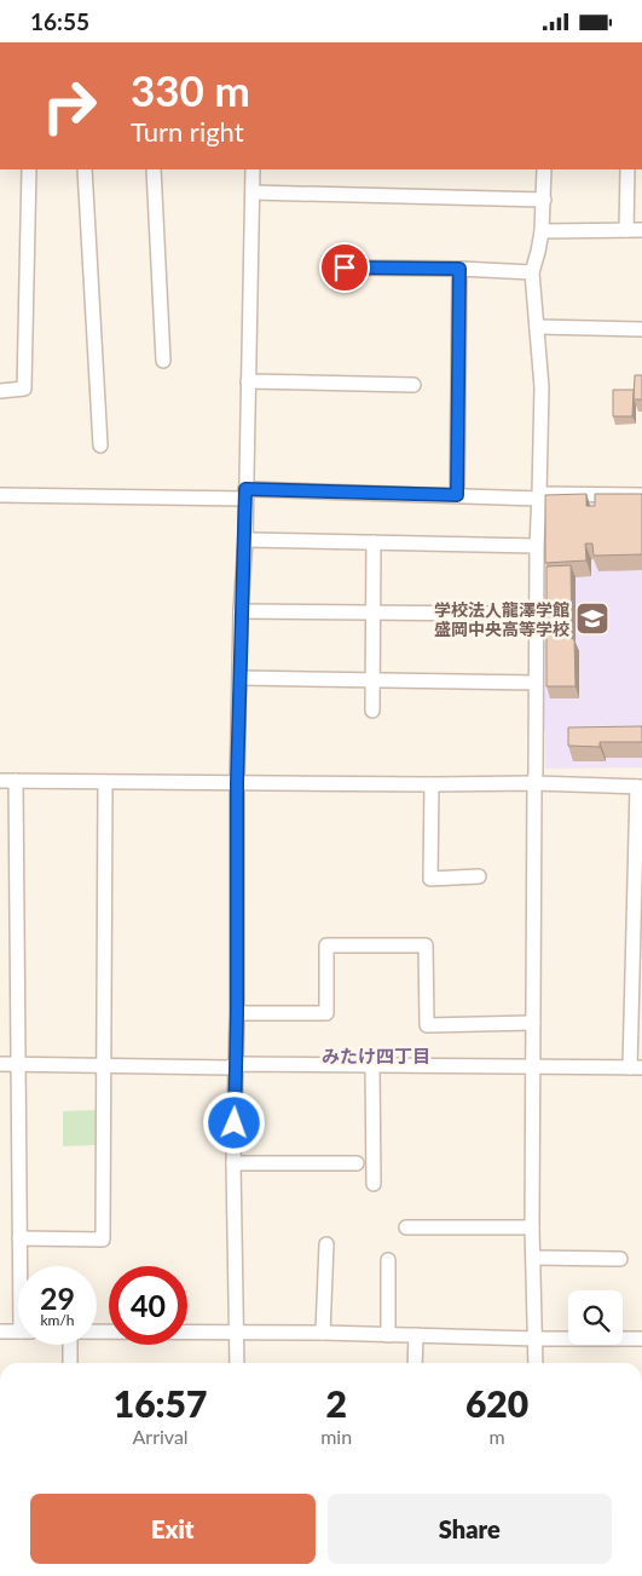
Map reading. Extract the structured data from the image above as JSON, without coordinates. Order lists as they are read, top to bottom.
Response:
{
  "districts": ["みたけ四丁目"],
  "places": {
    "school or university": ["学校法人龍澤学館 盛岡中央高等学校"]
  },
  "page": {
    "status": "16:55",
    "turn": ["330 m", "Turn right"],
    "speed": "29 km/h",
    "limit": "40",
    "eta": [
      "16:57",
      "Arrival",
      "2",
      "min",
      "620",
      "m"
    ],
    "buttons": ["Exit", "Share"]
  }
}
